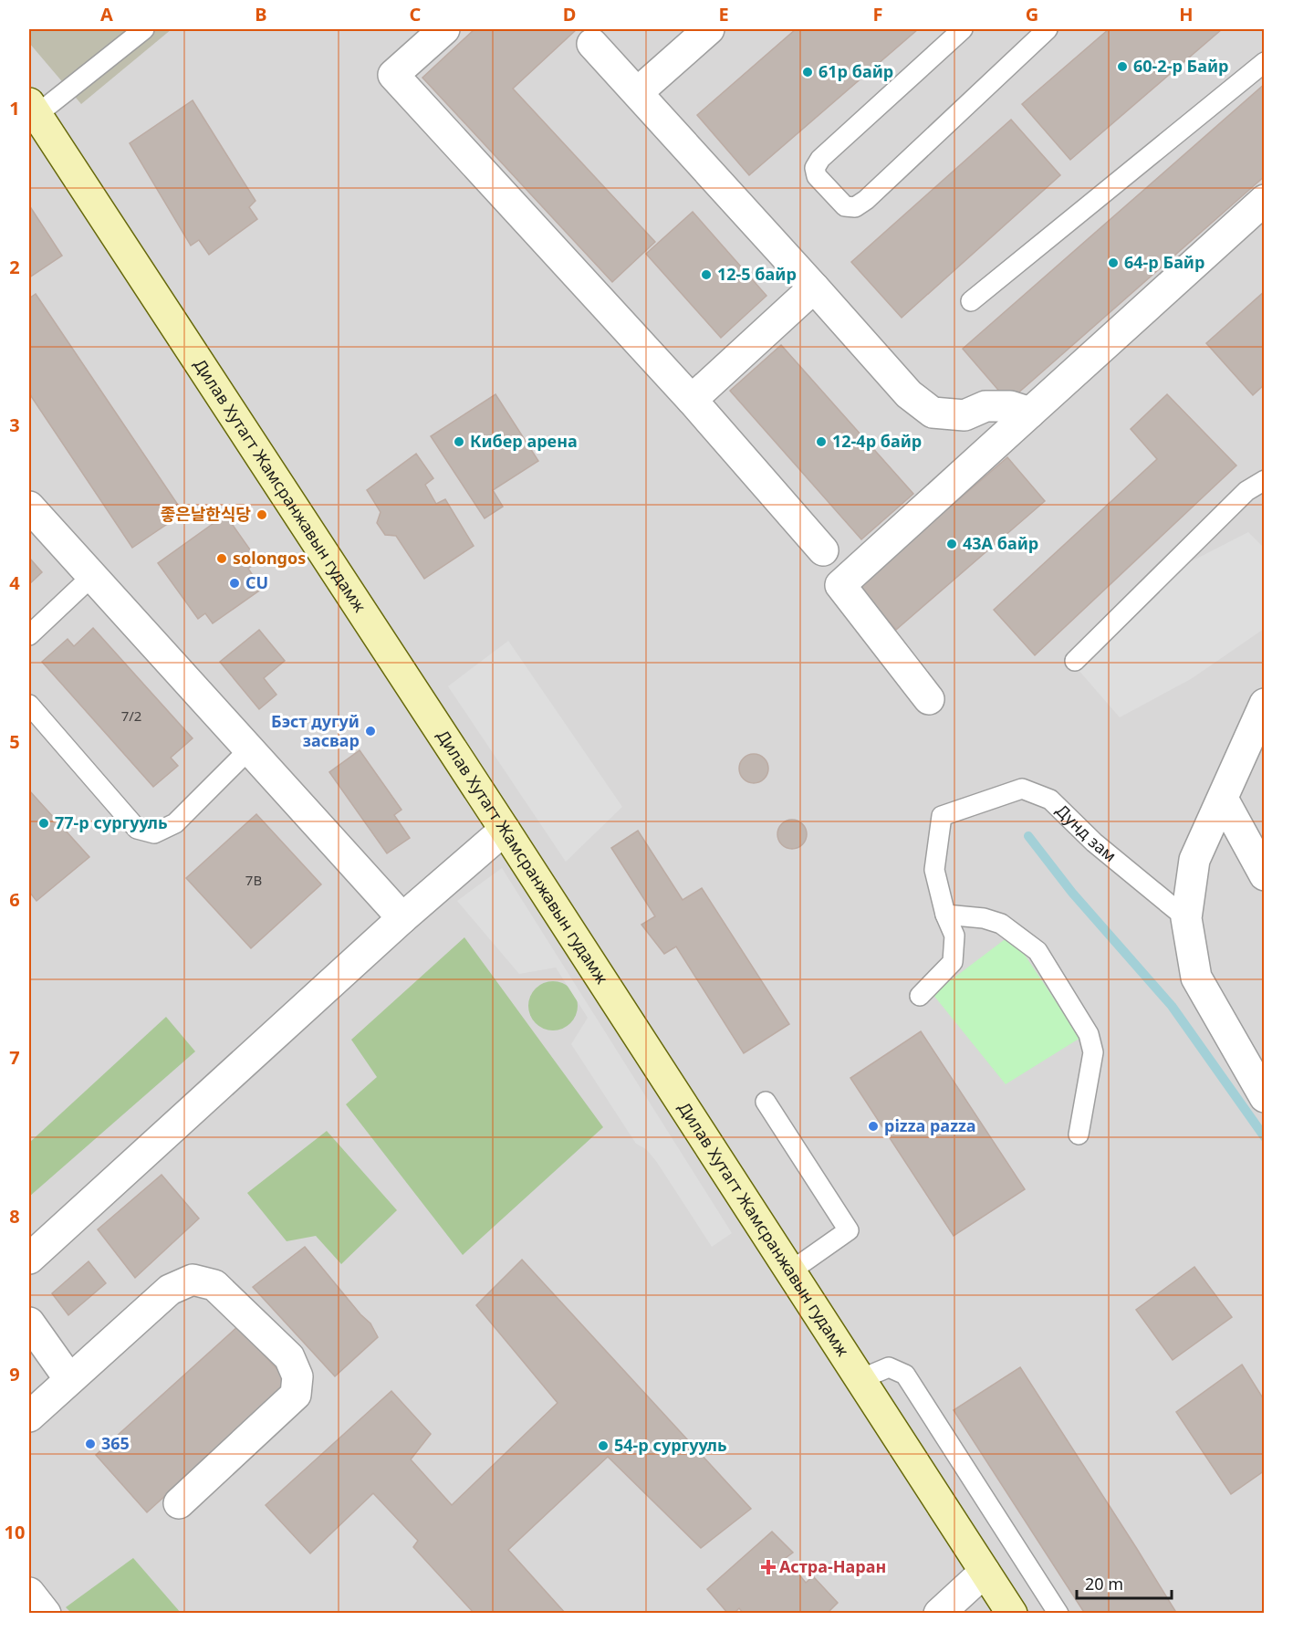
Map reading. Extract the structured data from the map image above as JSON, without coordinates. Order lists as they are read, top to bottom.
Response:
{
  "streets": {
    "main road": ["Дилав Хутагт Жамсранжавын гудамж"],
    "lane": ["Дунд зам"]
  },
  "places": {
    "other": [
      "60-2-р Байр",
      "61р байр",
      "64-р Байр",
      "12-5 байр",
      "Кибер арена",
      "12-4р байр",
      "좋은날한식당",
      "43А байр",
      "solongos",
      "CU",
      "Бэст дугуй засвар",
      "77-р сургууль",
      "pizza pazza",
      "365",
      "54-р сургууль"
    ],
    "health": ["Астра-Наран"]
  },
  "house_numbers": ["7/2", "7В"],
  "scale_bar": "20 m",
  "grid": {
    "columns": [
      "A",
      "B",
      "C",
      "D",
      "E",
      "F",
      "G",
      "H"
    ],
    "rows": [
      "1",
      "2",
      "3",
      "4",
      "5",
      "6",
      "7",
      "8",
      "9",
      "10"
    ]
  }
}
